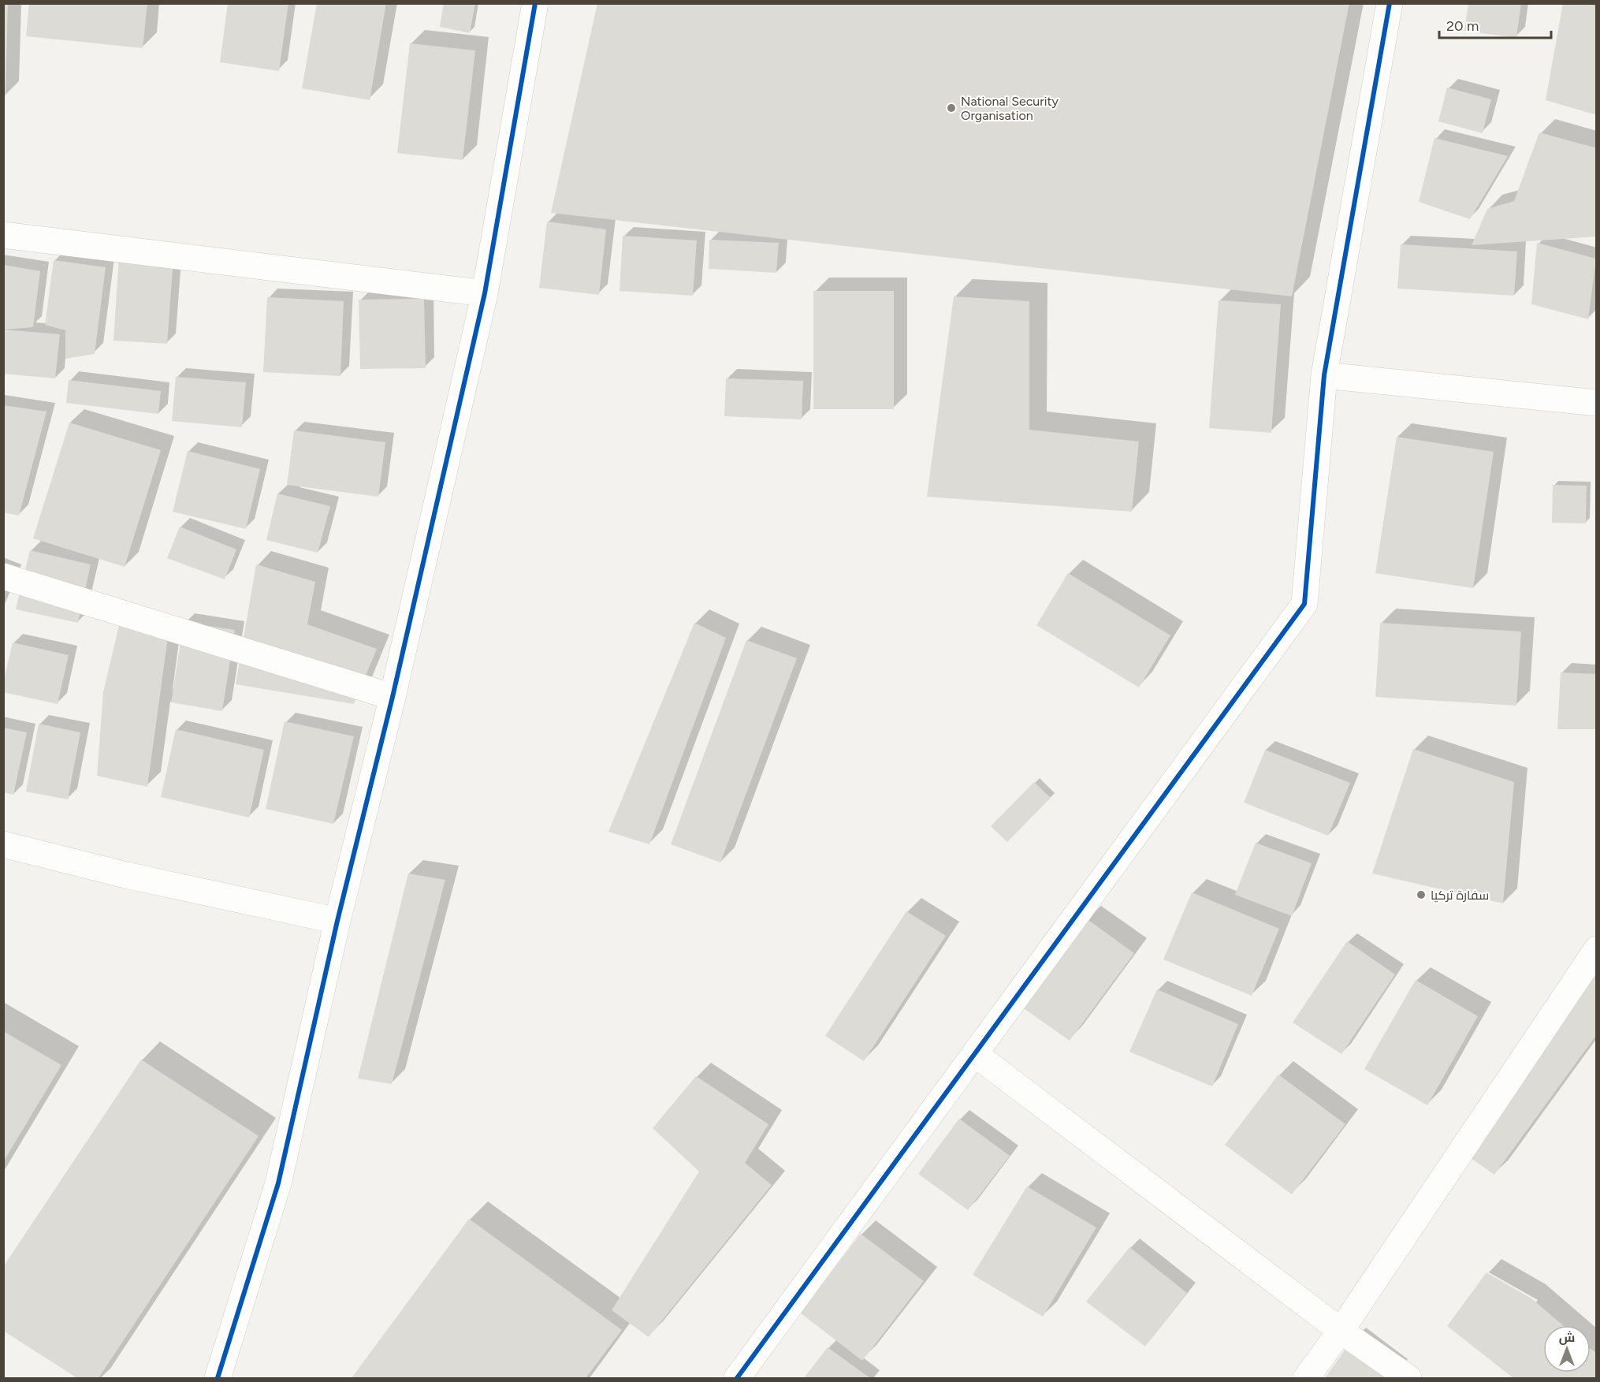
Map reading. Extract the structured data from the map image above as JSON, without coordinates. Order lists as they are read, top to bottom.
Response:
{
  "places": ["National Security Organisation", "سفارة تركيا"],
  "scale_bar": "20 m",
  "north": "top"
}
